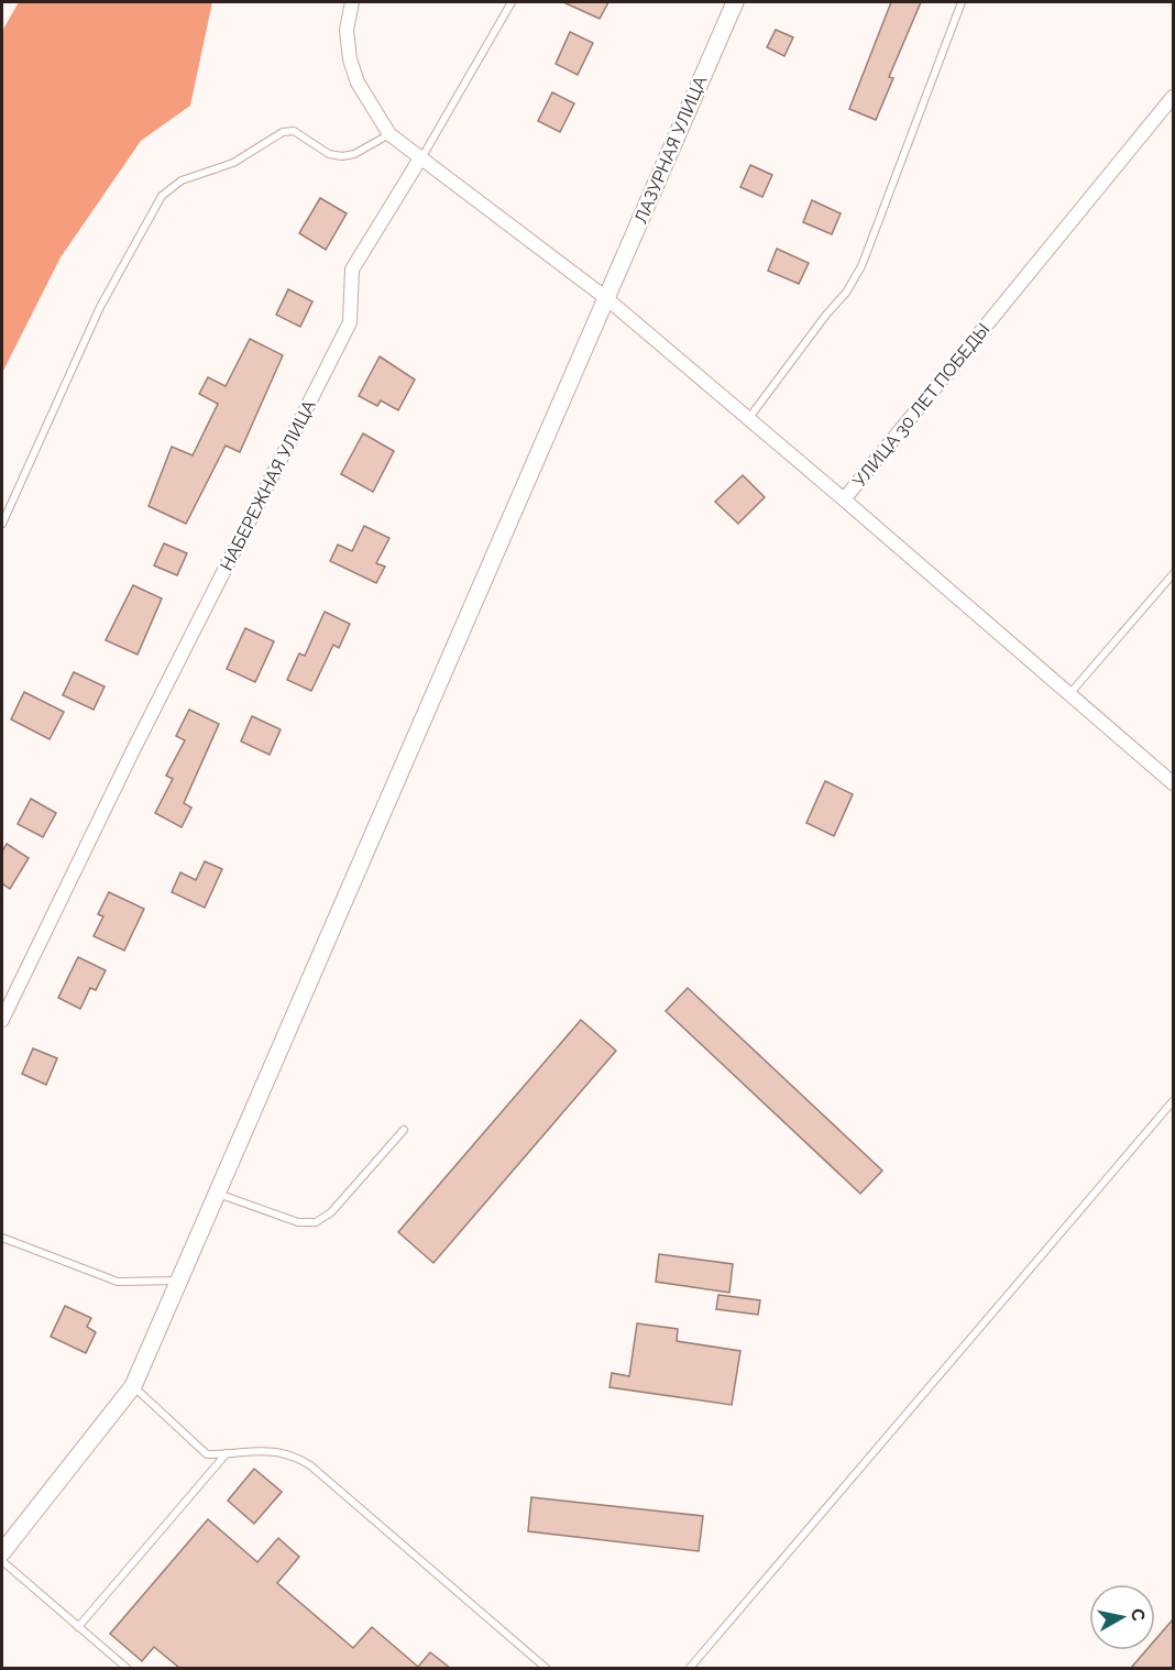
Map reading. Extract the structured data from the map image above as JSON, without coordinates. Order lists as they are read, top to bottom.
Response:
{
  "streets": {
    "street": ["ЛАЗУРНАЯ УЛИЦА", "УЛИЦА 30 ЛЕТ ПОБЕДЫ", "НАБЕРЕЖНАЯ УЛИЦА"]
  },
  "north": "right"
}
